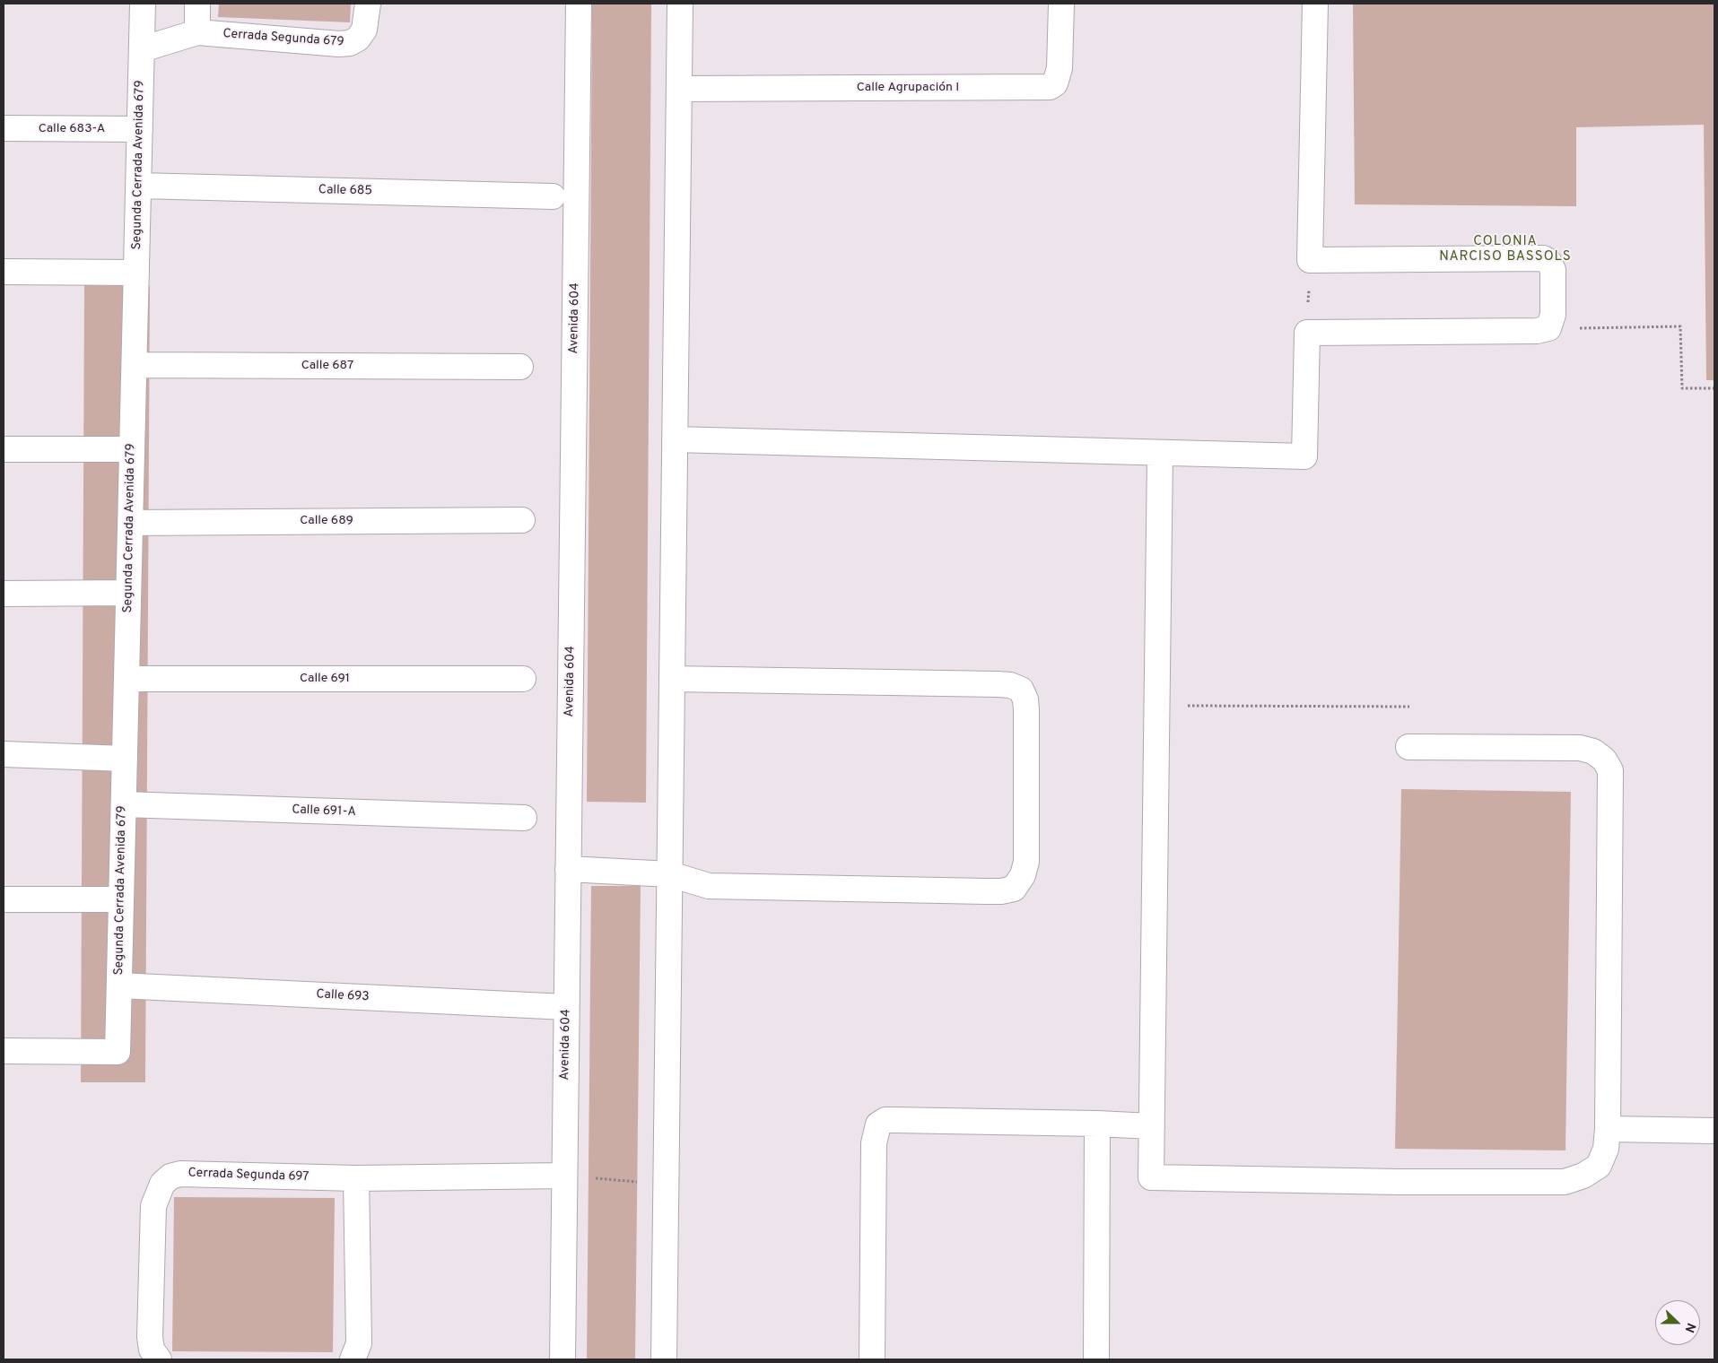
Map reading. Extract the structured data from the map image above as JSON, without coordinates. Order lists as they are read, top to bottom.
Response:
{
  "streets": {
    "street": [
      "Cerrada Segunda 679",
      "Calle Agrupación I",
      "Calle 683-A",
      "Segunda Cerrada Avenida 679",
      "Calle 685",
      "Avenida 604",
      "Calle 687",
      "Calle 689",
      "Calle 691",
      "Calle 691-A",
      "Calle 693",
      "Cerrada Segunda 697"
    ]
  },
  "crossings": [
    ["Calle 683-A", "Segunda Cerrada Avenida 679"],
    ["Segunda Cerrada Avenida 679", "Calle 685"],
    ["Segunda Cerrada Avenida 679", "Calle 687"],
    ["Segunda Cerrada Avenida 679", "Calle 689"],
    ["Segunda Cerrada Avenida 679", "Calle 691"],
    ["Segunda Cerrada Avenida 679", "Calle 691-A"],
    ["Segunda Cerrada Avenida 679", "Calle 693"],
    ["Avenida 604", "Calle 693"],
    ["Avenida 604", "Cerrada Segunda 697"]
  ],
  "districts": ["COLONIA NARCISO BASSOLS"],
  "north": "right"
}
